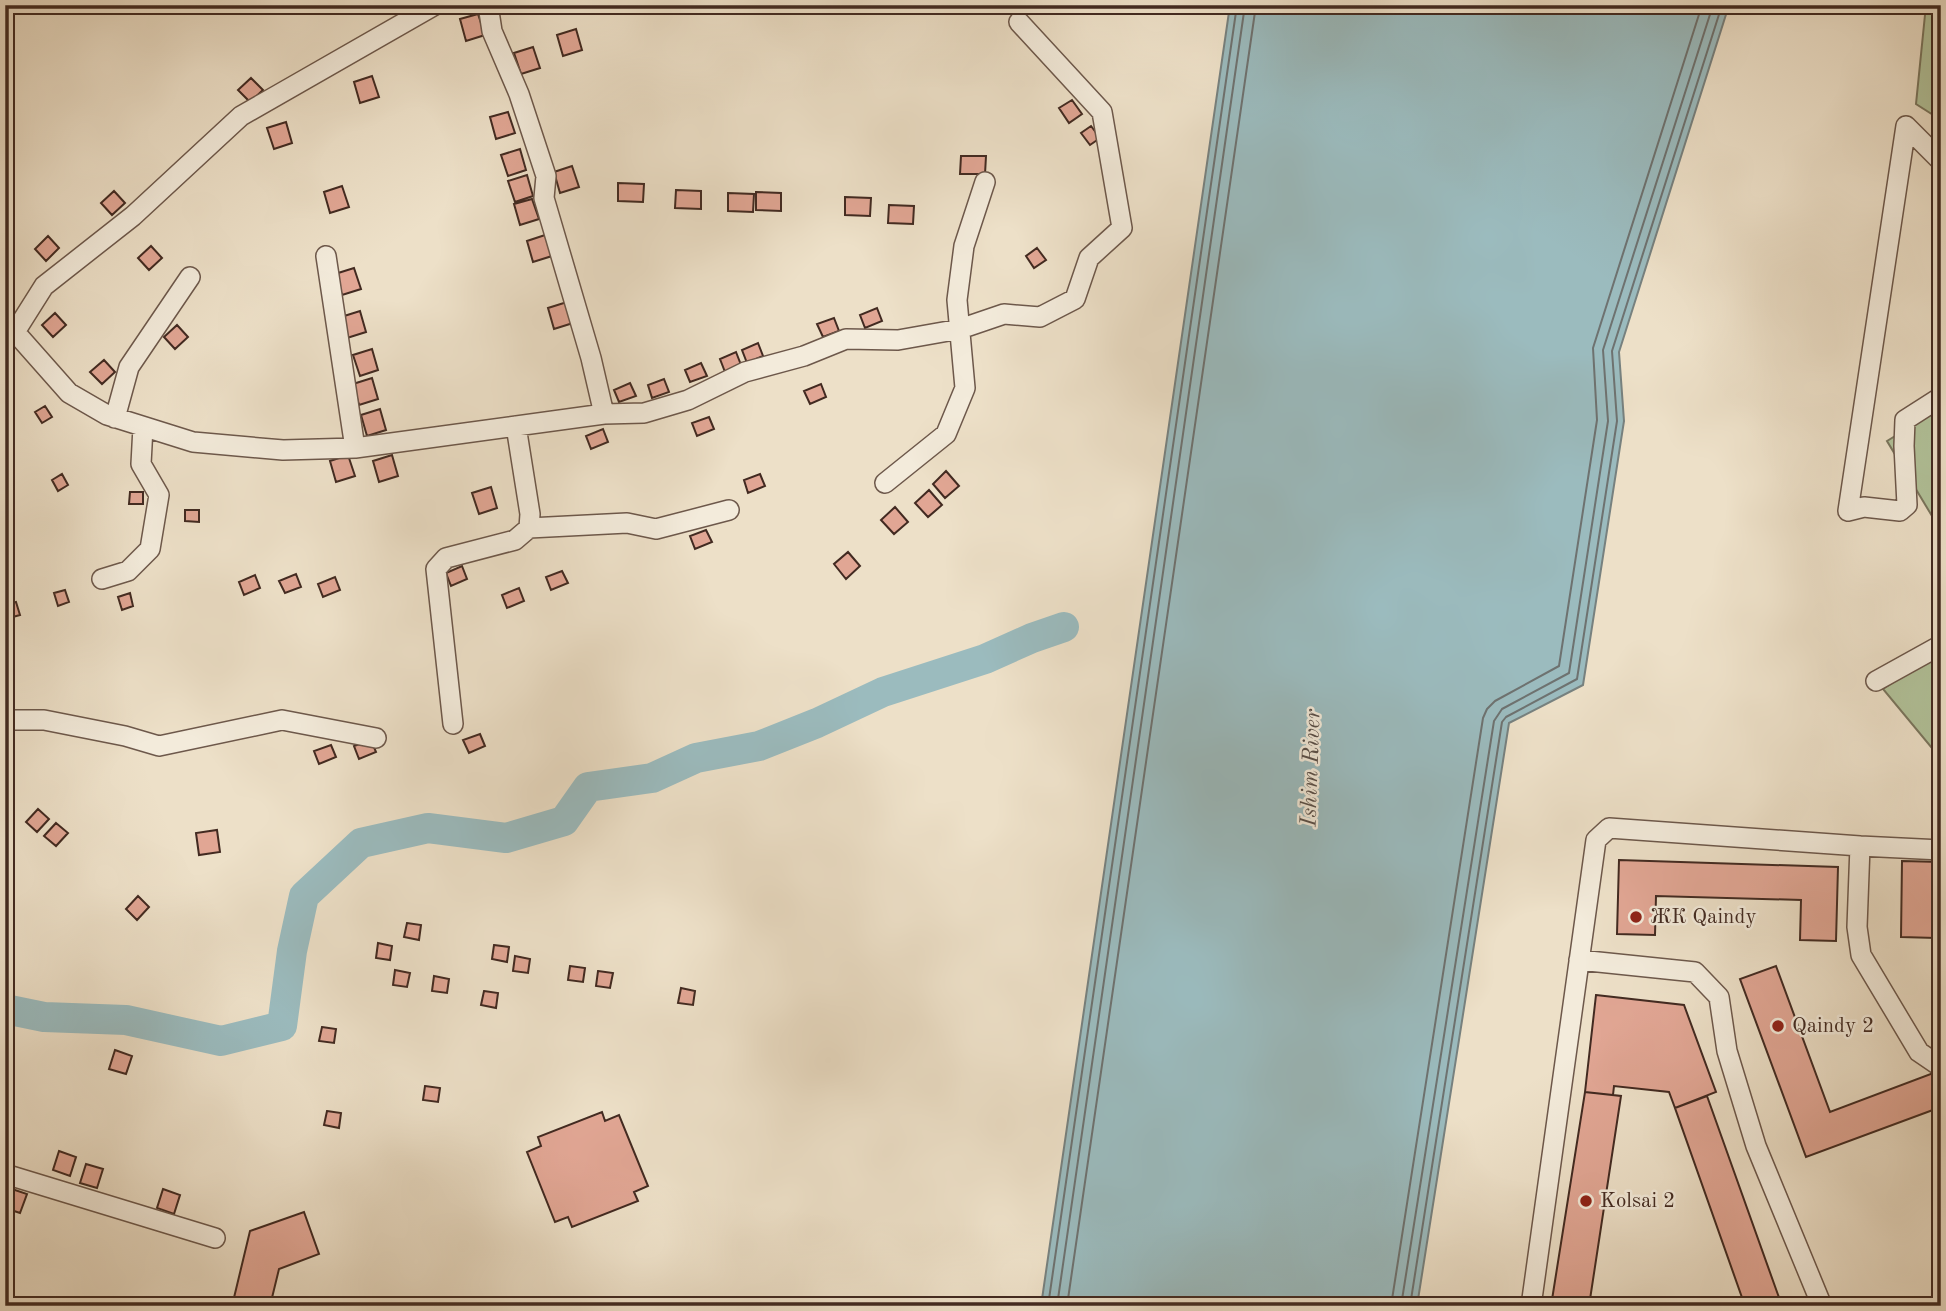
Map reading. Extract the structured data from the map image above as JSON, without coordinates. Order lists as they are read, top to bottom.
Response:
{
  "water": ["Ishim River"],
  "places": ["ЖК Qaindy", "Qaindy 2", "Kolsai 2"]
}
